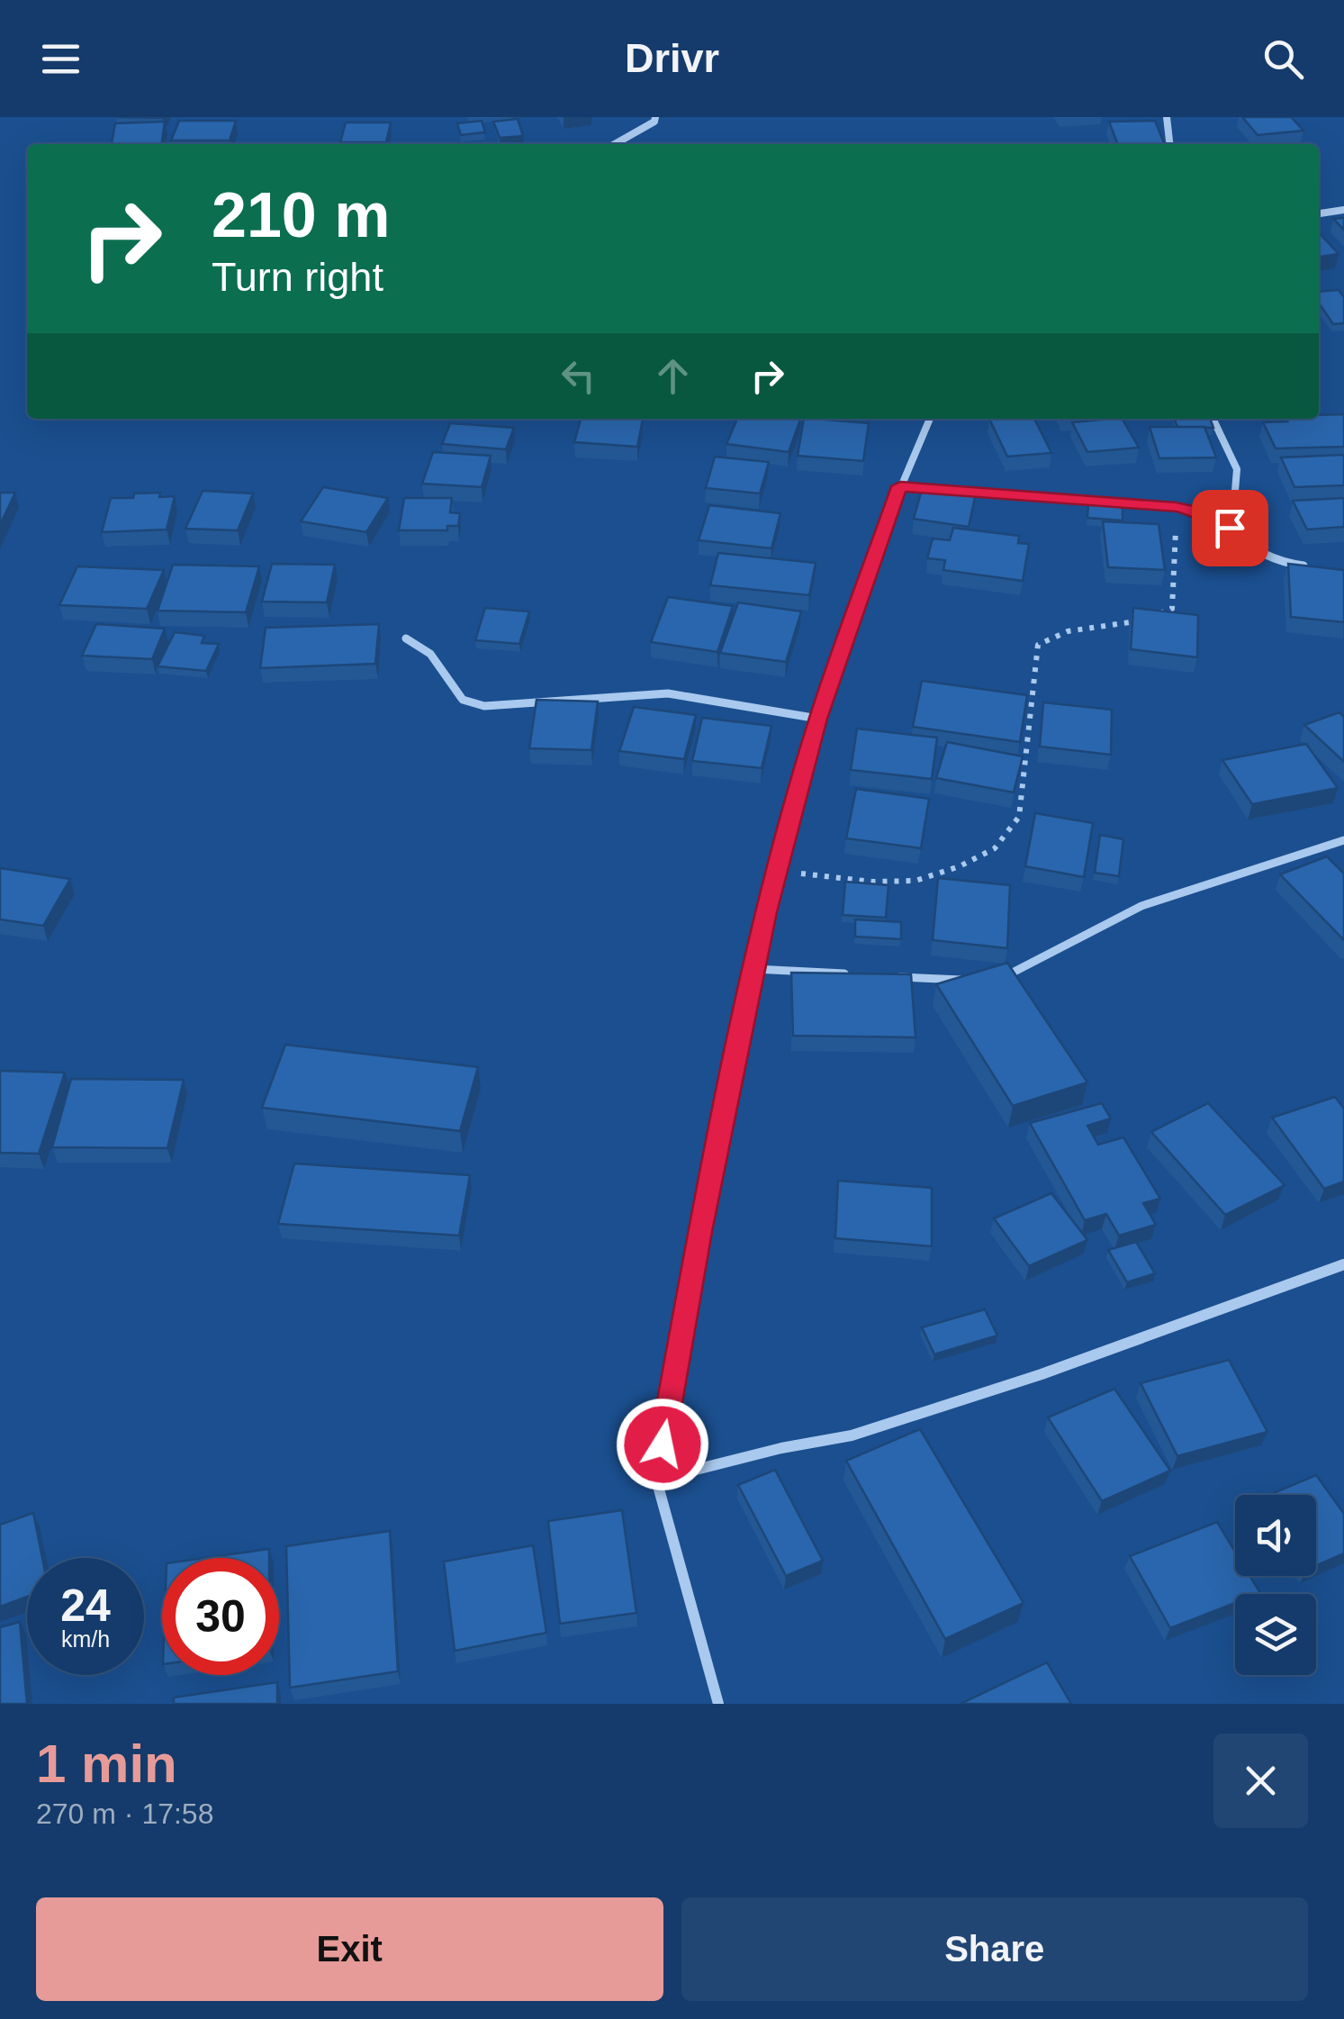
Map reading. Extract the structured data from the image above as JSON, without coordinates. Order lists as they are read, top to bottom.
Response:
{
  "page": {
    "header": "Drivr",
    "turn": ["210 m", "Turn right"],
    "speed": "24 km/h",
    "limit": "30",
    "heading": ["1 min", "270 m · 17:58"],
    "buttons": ["Exit", "Share"]
  }
}
